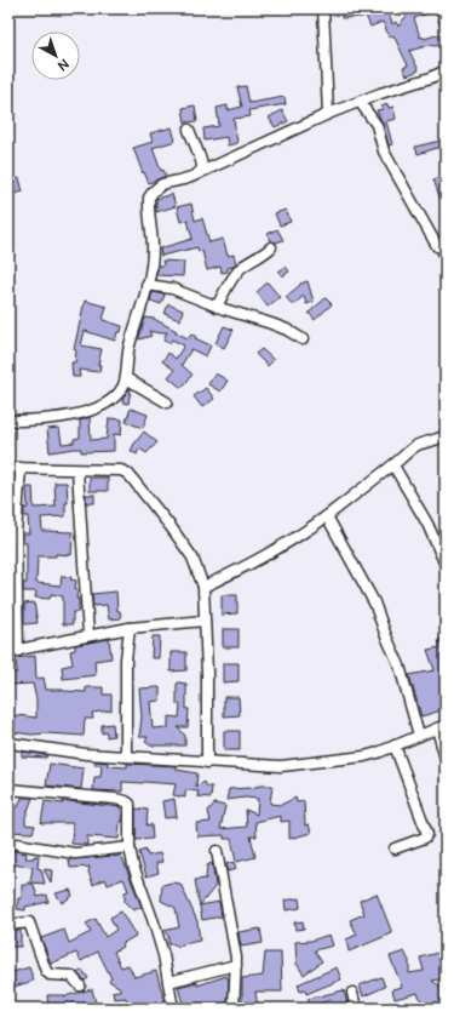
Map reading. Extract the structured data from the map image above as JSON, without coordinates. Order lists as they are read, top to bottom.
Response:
{
  "north": "bottom right"
}
